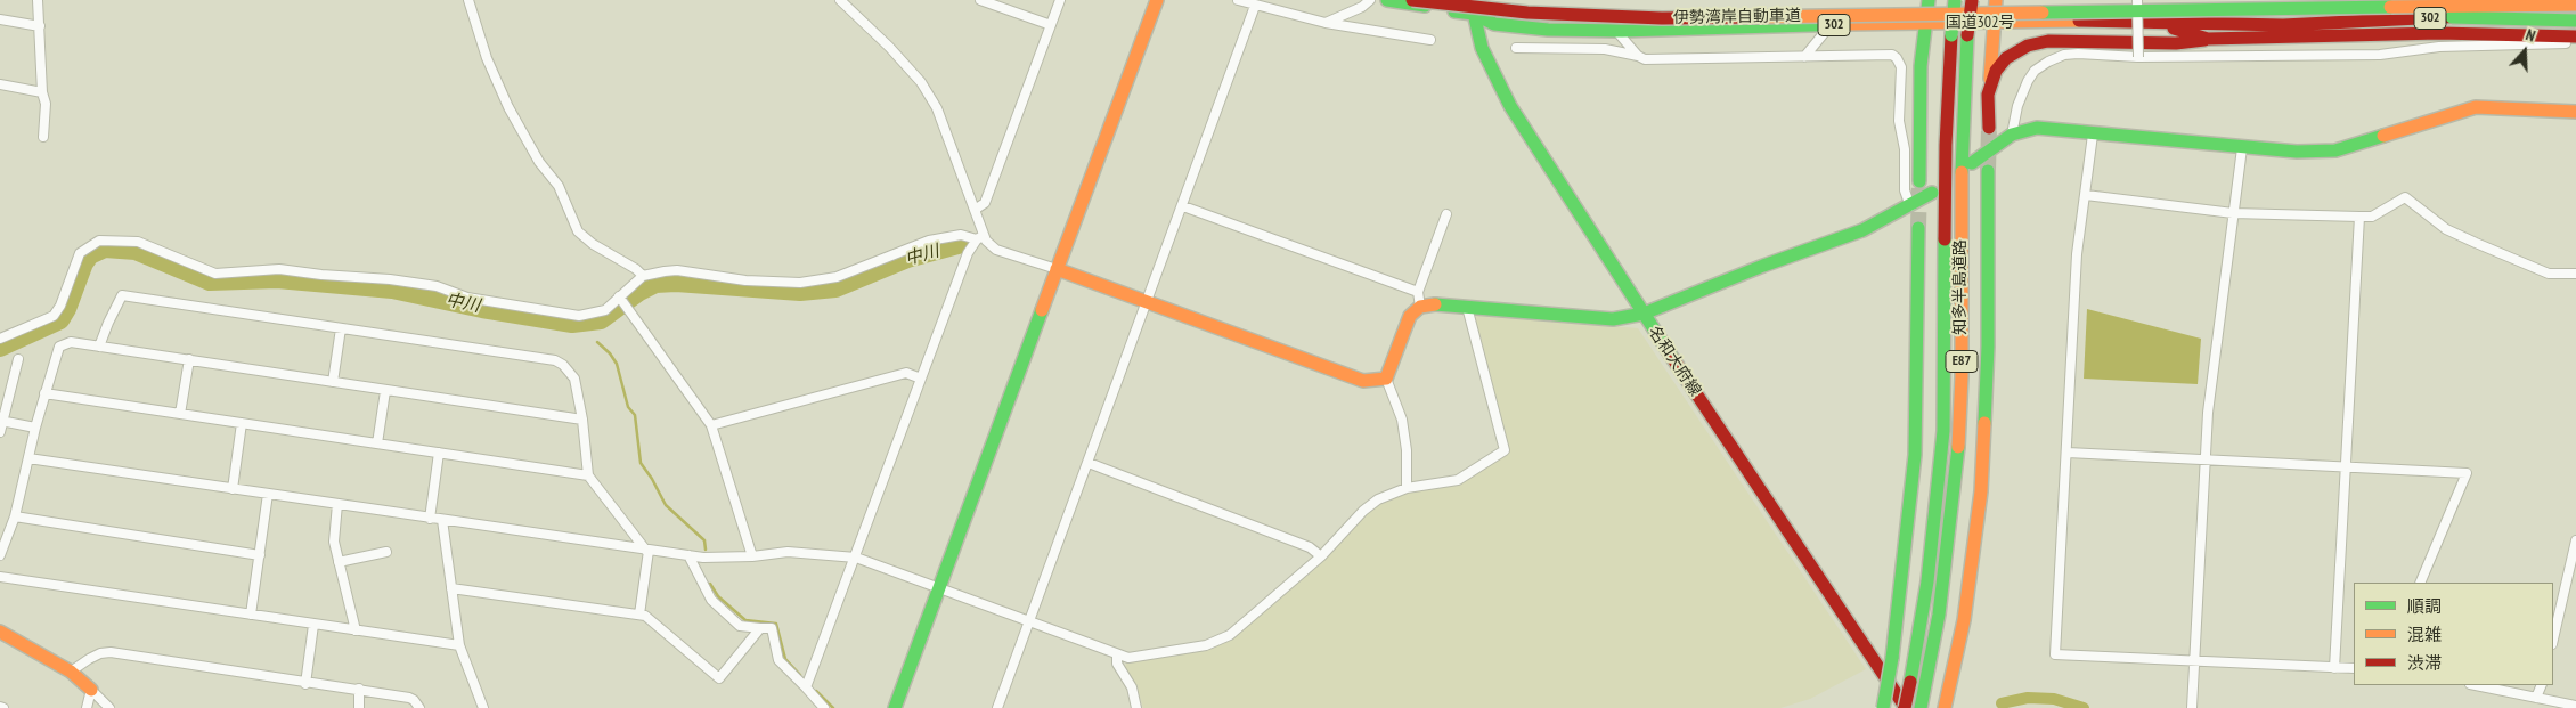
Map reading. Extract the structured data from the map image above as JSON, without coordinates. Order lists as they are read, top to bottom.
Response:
{
  "streets": {
    "main road": [
      "伊勢湾岸自動車道",
      "302",
      "国道302号",
      "知多半島道路",
      "名和大府線",
      "E87"
    ]
  },
  "crossings": [
    ["国道302号", "名和大府線"],
    ["知多半島道路", "名和大府線"]
  ],
  "water": ["中川"],
  "legend": ["順調", "混雑", "渋滞"],
  "north": "top"
}
